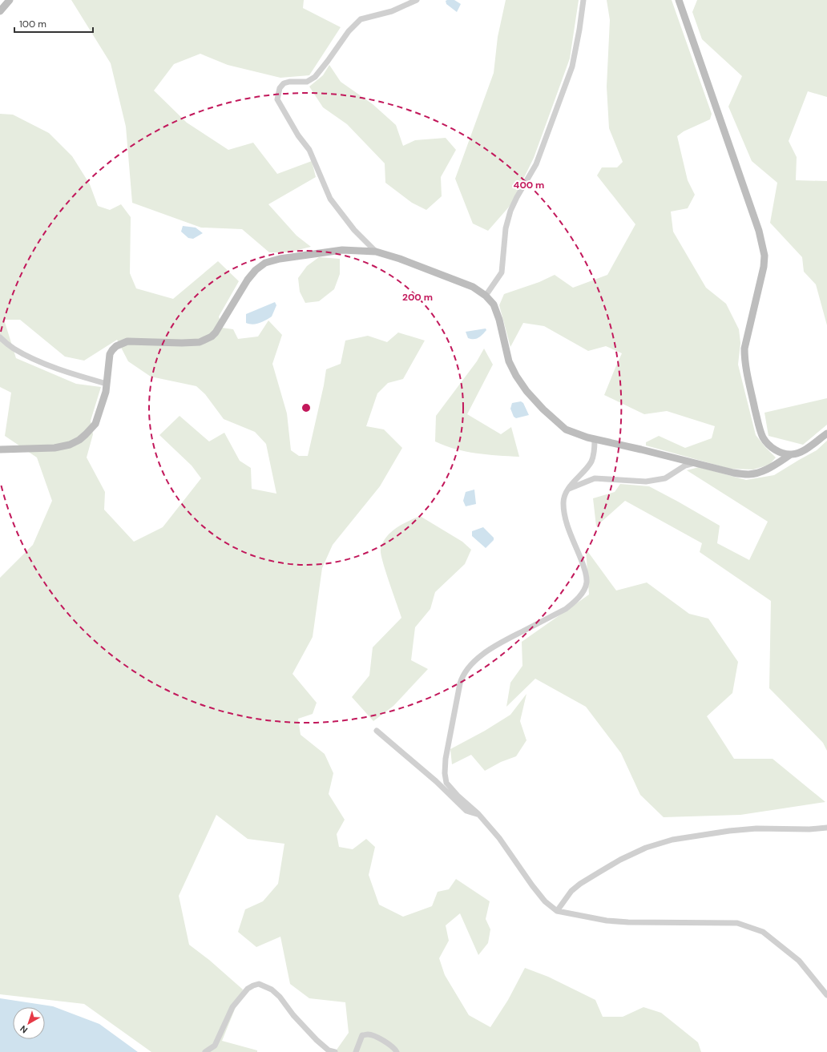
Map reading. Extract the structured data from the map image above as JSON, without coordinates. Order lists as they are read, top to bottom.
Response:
{
  "scale_bar": "100 m",
  "north": "bottom left",
  "rings": ["400 m", "200 m"]
}
